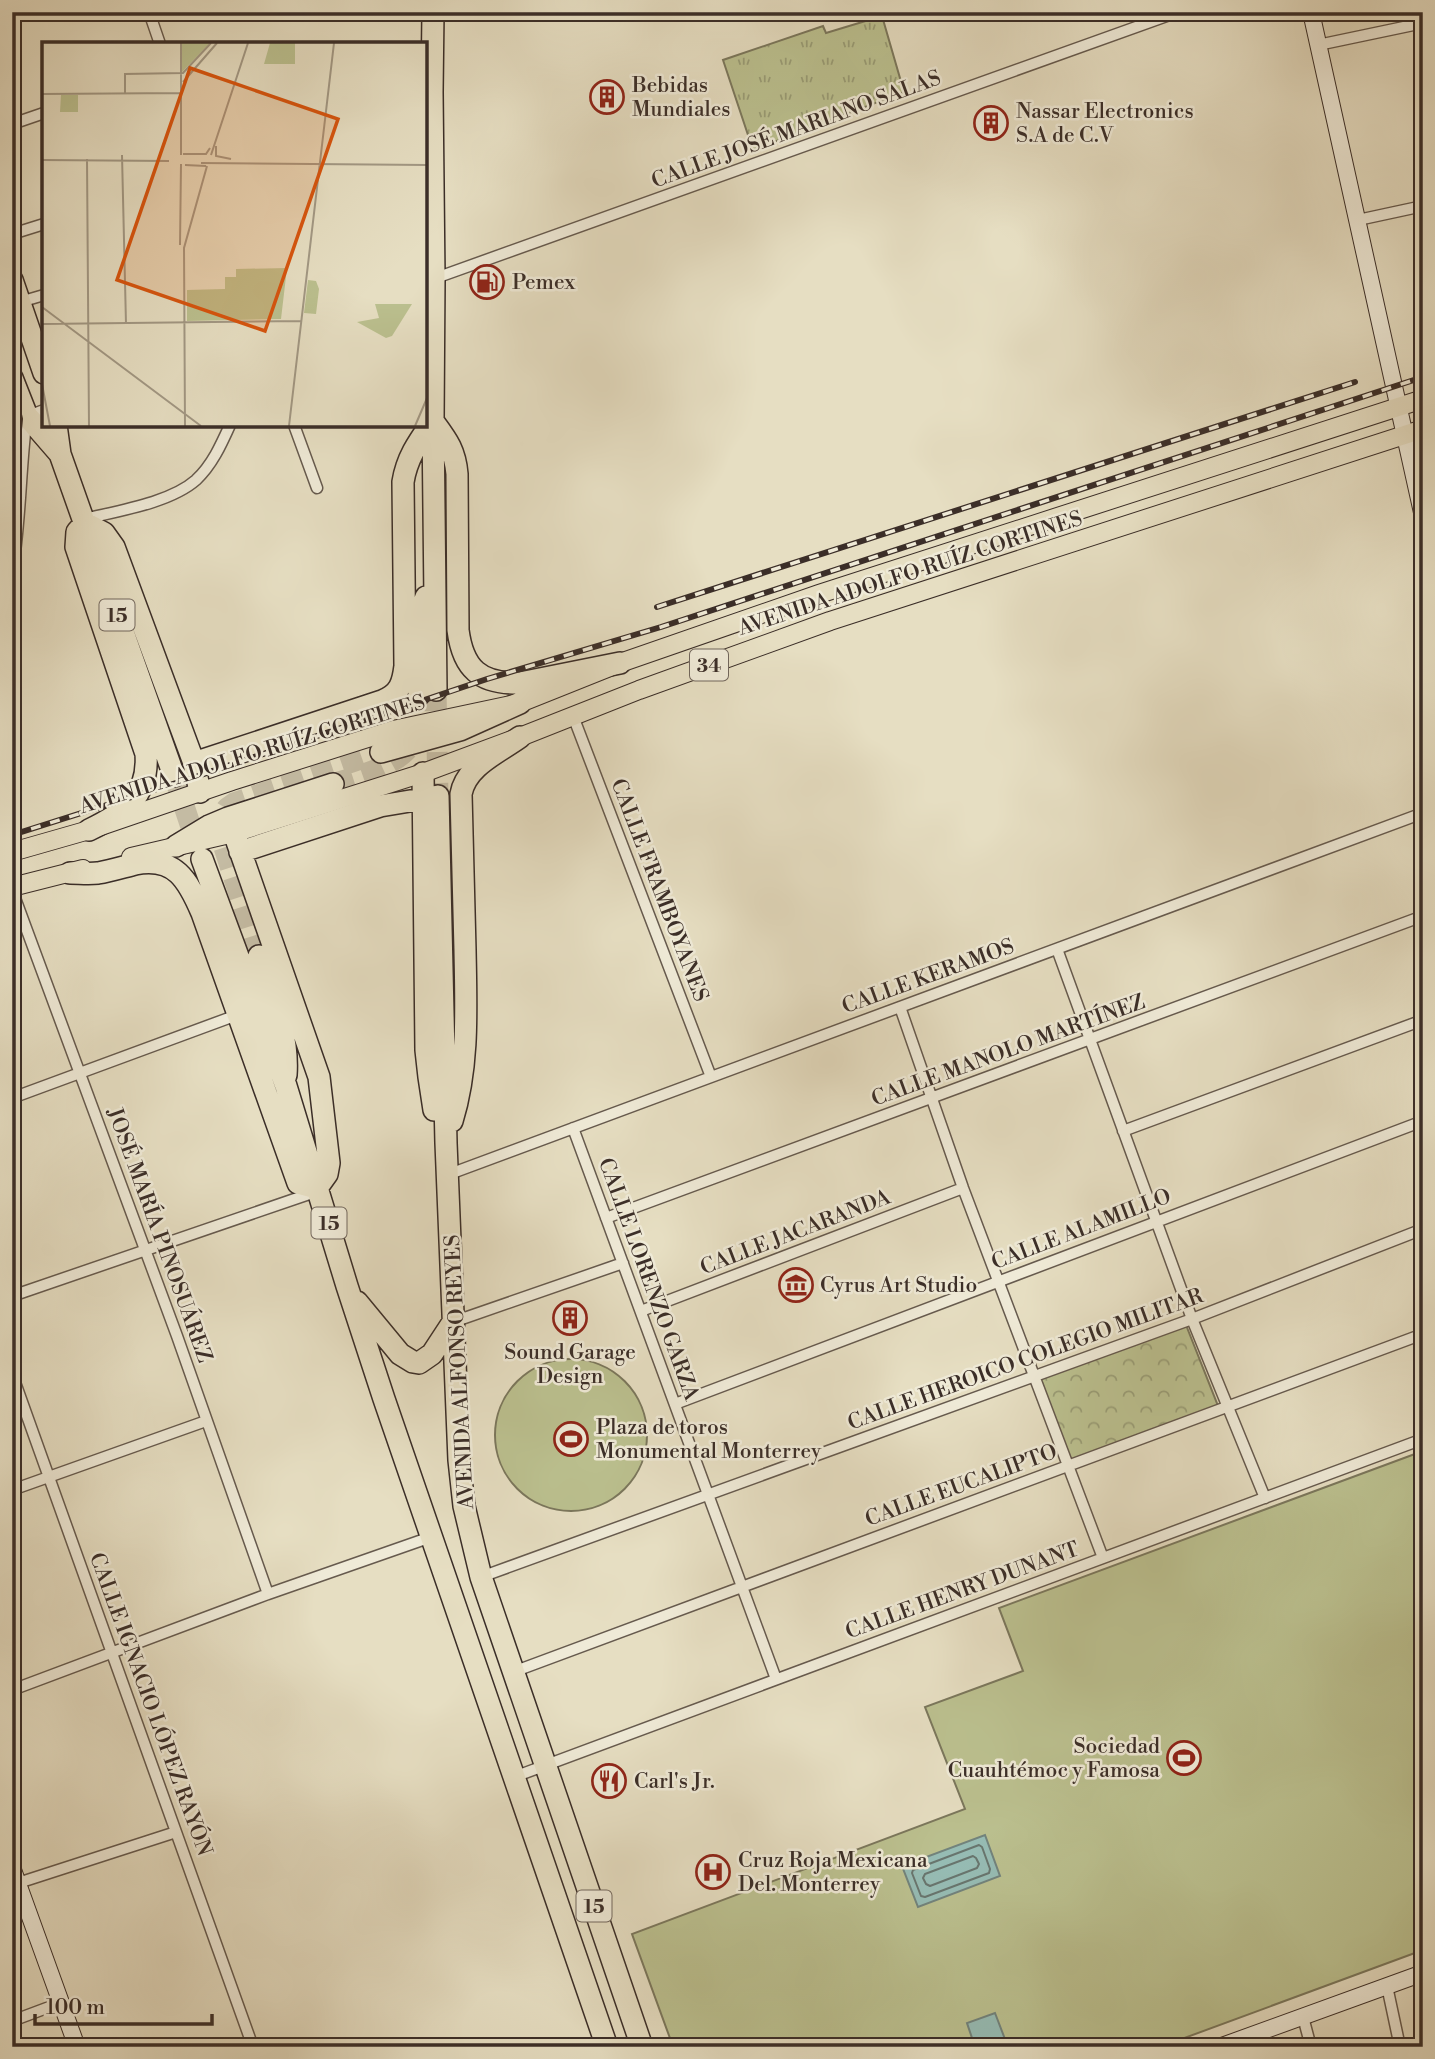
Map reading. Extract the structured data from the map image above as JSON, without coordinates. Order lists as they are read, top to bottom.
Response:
{
  "streets": {
    "highway": ["15", "AVENIDA ALFONSO REYES"],
    "main road": ["AVENIDA ADOLFO RUÍZ CORTINES", "34"],
    "street": [
      "CALLE JOSÉ MARIANO SALAS",
      "CALLE FRAMBOYANES",
      "CALLE KERAMOS",
      "CALLE MANOLO MARTÍNEZ",
      "CALLE ALAMILLO",
      "CALLE JACARANDA",
      "JOSÉ MARÍA PINOSUÁREZ",
      "CALLE LORENZO GARZA",
      "CALLE HEROICO COLEGIO MILITAR",
      "CALLE EUCALIPTO",
      "CALLE HENRY DUNANT",
      "CALLE IGNACIO LÓPEZ RAYÓN"
    ]
  },
  "crossings": [
    ["AVENIDA ADOLFO RUÍZ CORTINES", "CALLE FRAMBOYANES"],
    ["AVENIDA ADOLFO RUÍZ CORTINES", "JOSÉ MARÍA PINOSUÁREZ"],
    ["15", "CALLE HENRY DUNANT"],
    ["CALLE FRAMBOYANES", "CALLE KERAMOS"],
    ["CALLE KERAMOS", "CALLE LORENZO GARZA"],
    ["CALLE KERAMOS", "AVENIDA ALFONSO REYES"],
    ["CALLE MANOLO MARTÍNEZ", "CALLE LORENZO GARZA"],
    ["CALLE ALAMILLO", "CALLE LORENZO GARZA"],
    ["CALLE JACARANDA", "CALLE LORENZO GARZA"],
    ["CALLE LORENZO GARZA", "CALLE HEROICO COLEGIO MILITAR"],
    ["CALLE LORENZO GARZA", "CALLE EUCALIPTO"],
    ["CALLE LORENZO GARZA", "CALLE HENRY DUNANT"],
    ["CALLE HEROICO COLEGIO MILITAR", "AVENIDA ALFONSO REYES"],
    ["AVENIDA ALFONSO REYES", "CALLE EUCALIPTO"],
    ["AVENIDA ALFONSO REYES", "CALLE HENRY DUNANT"]
  ],
  "places": {
    "building": ["Bebidas Mundiales", "Nassar Electronics S.A de C.V", "Sound Garage Design"],
    "fuel station": ["Pemex"],
    "museum": ["Cyrus Art Studio"],
    "sports": ["Plaza de toros Monumental Monterrey", "Sociedad Cuauhtémoc y Famosa"],
    "restaurant": ["Carl's Jr."],
    "hospital": ["Cruz Roja Mexicana Del. Monterrey"]
  },
  "scale_bar": "100 m"
}
